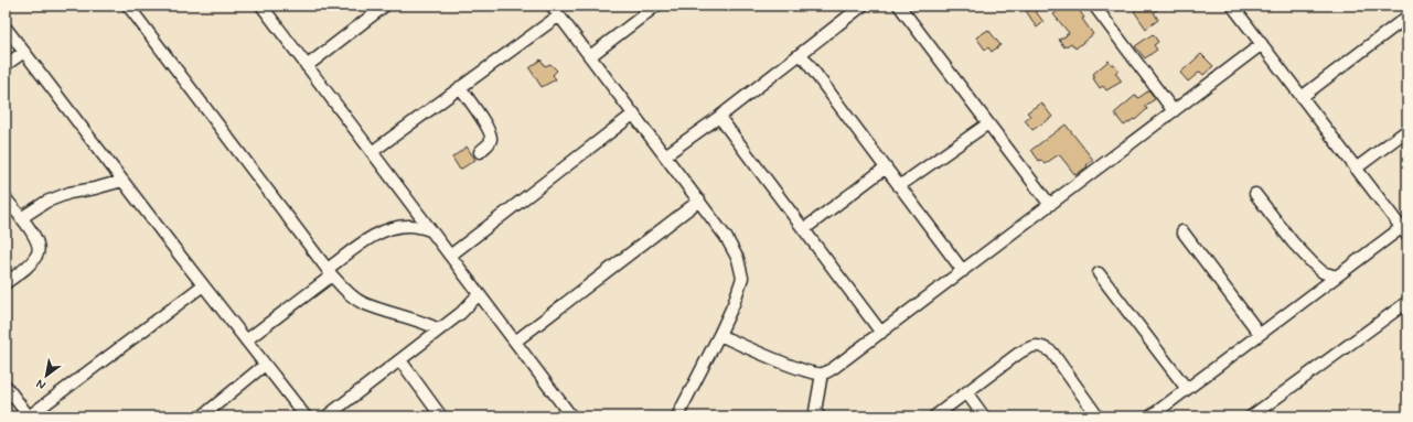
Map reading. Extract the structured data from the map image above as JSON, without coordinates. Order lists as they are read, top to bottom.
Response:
{
  "north": "bottom left"
}
